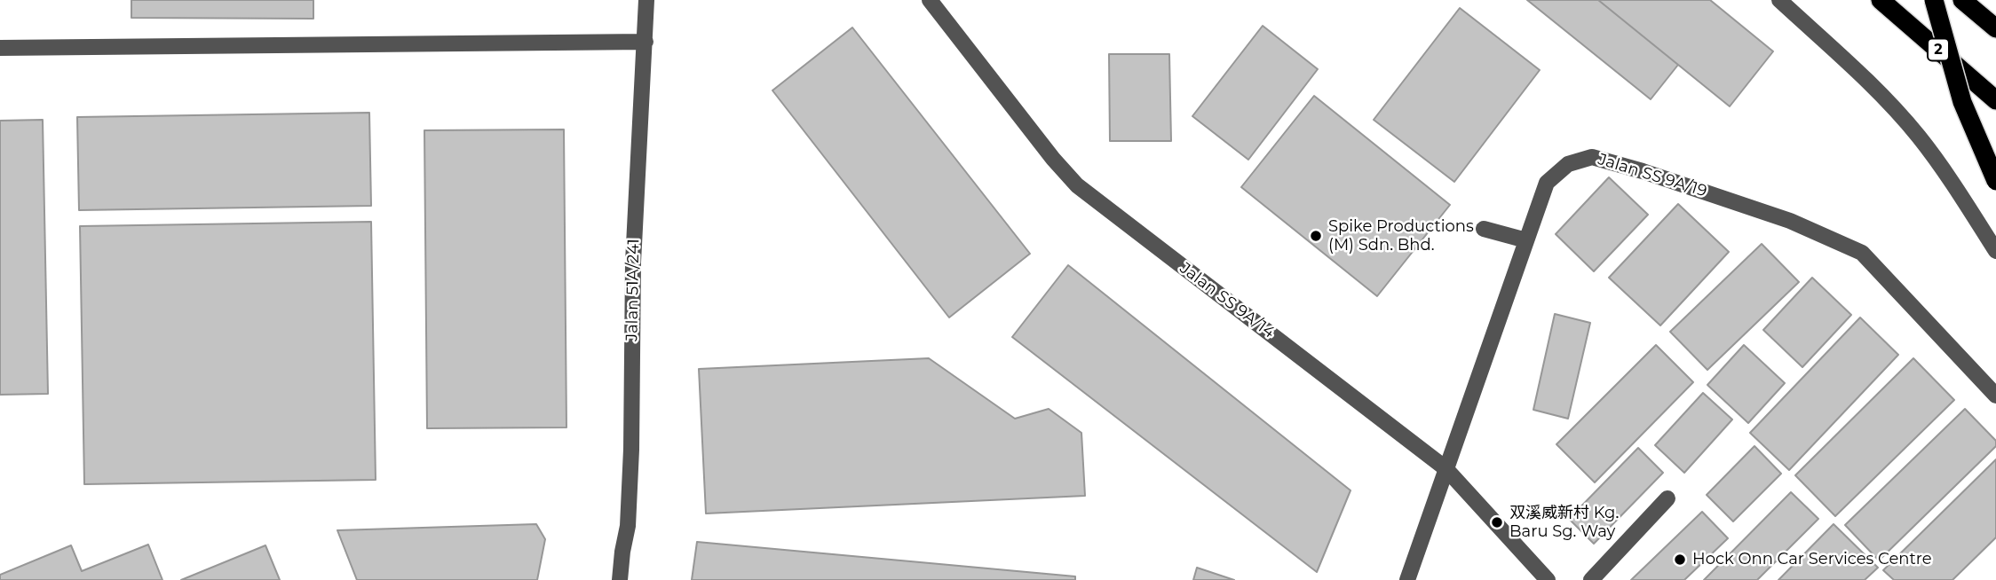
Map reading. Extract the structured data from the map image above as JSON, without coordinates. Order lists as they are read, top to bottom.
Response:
{
  "streets": {
    "highway": ["2"],
    "street": ["Jalan SS 9A/19", "Jalan 51A/241", "Jalan SS 9A/14"]
  },
  "crossings": [
    ["Jalan SS 9A/19", "Jalan SS 9A/14"]
  ],
  "places": ["Spike Productions (M) Sdn. Bhd.", "双溪威新村 Kg. Baru Sg. Way", "Hock Onn Car Services Centre"]
}
